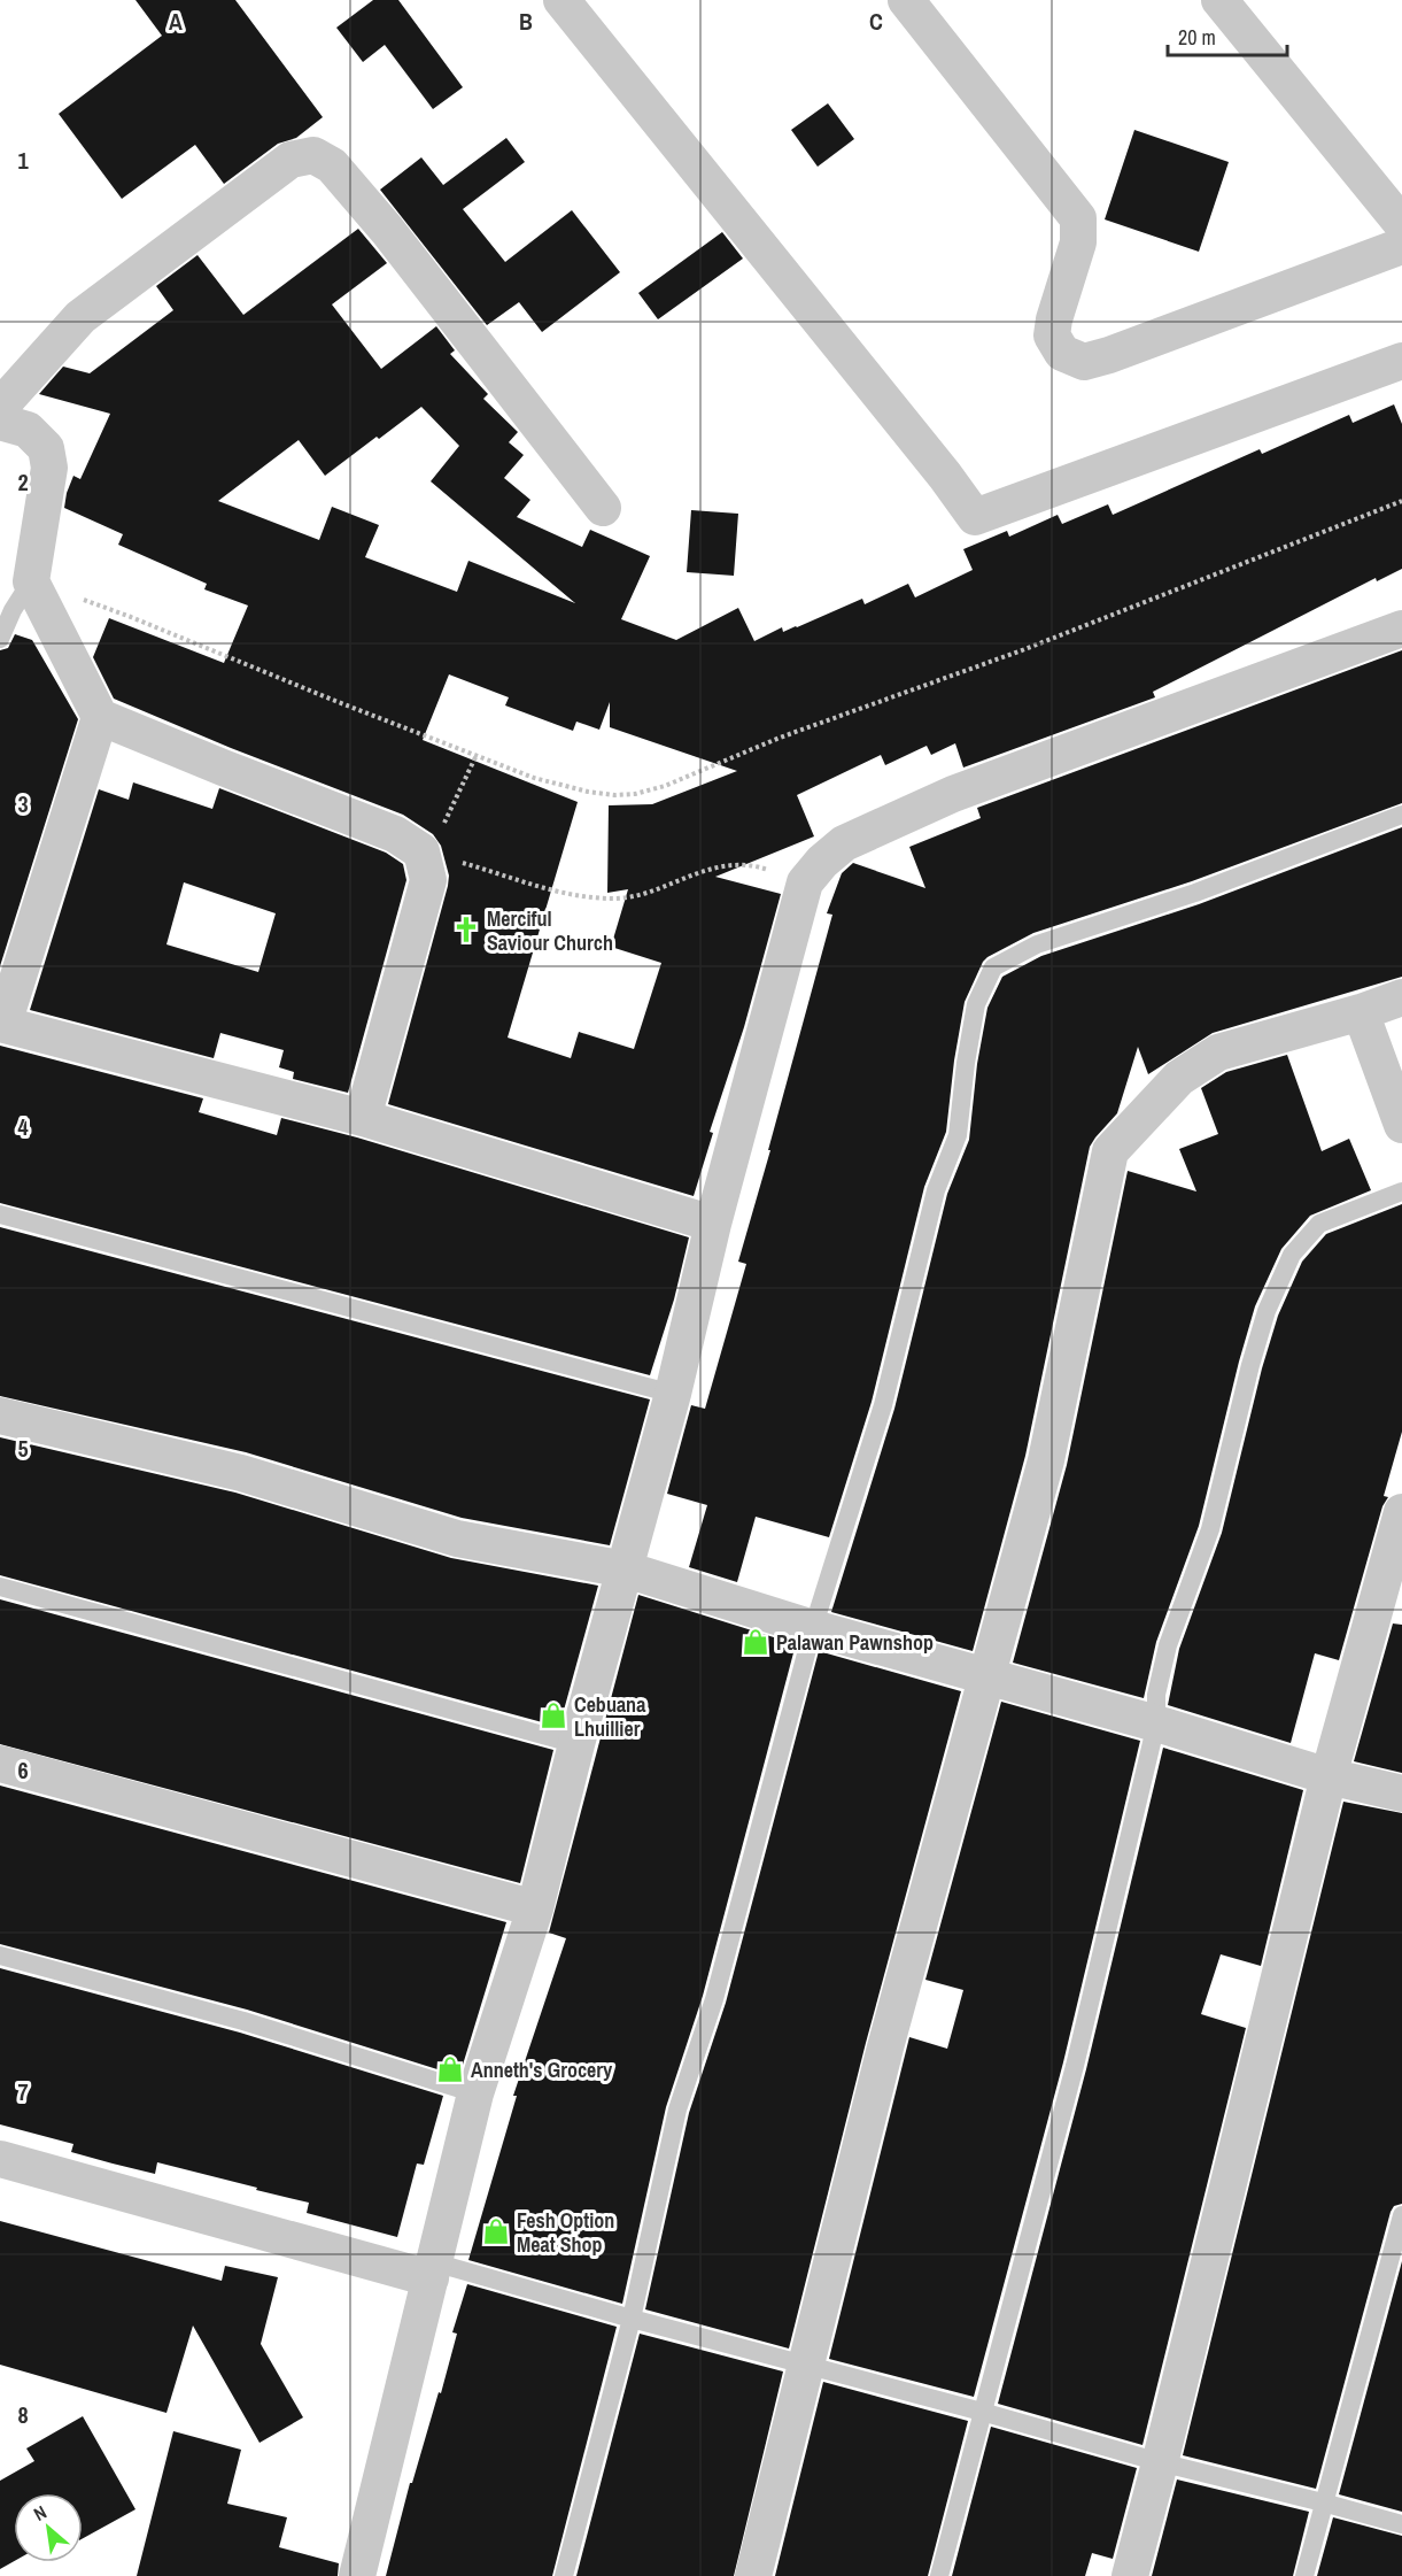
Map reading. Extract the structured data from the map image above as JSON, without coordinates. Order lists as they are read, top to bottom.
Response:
{
  "places": {
    "church": ["Merciful Saviour Church"],
    "shop": [
      "Palawan Pawnshop",
      "Cebuana Lhuillier",
      "Anneth's Grocery",
      "Fesh Option Meat Shop"
    ]
  },
  "scale_bar": "20 m",
  "north": "top left",
  "grid": {
    "columns": ["A", "B", "C"],
    "rows": [
      "1",
      "2",
      "3",
      "4",
      "5",
      "6",
      "7",
      "8"
    ]
  }
}
